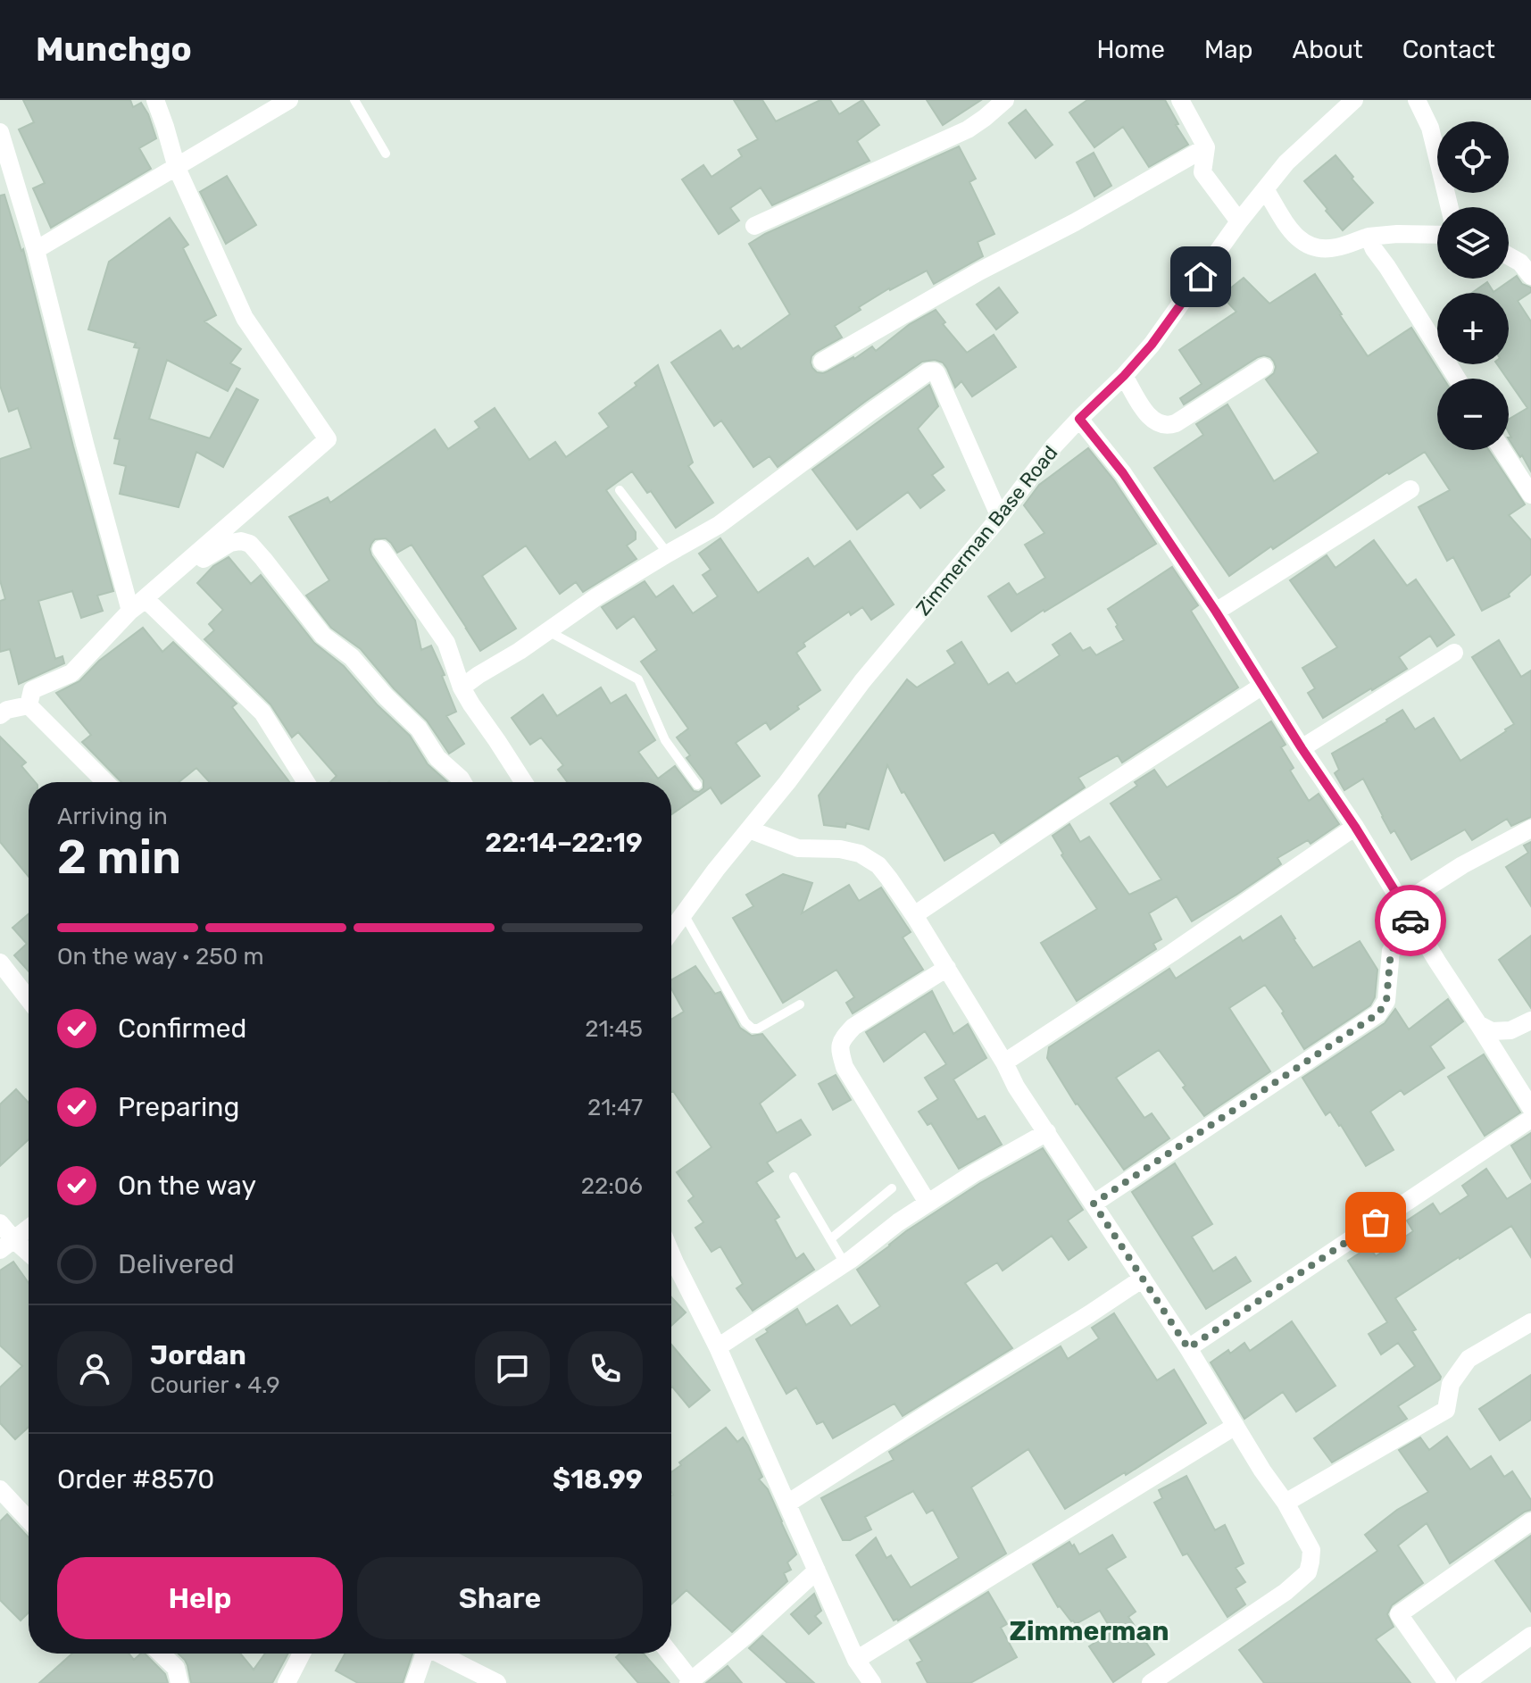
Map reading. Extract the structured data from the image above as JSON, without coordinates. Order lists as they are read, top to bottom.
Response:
{
  "streets": {
    "street": ["Zimmerman Base Road"]
  },
  "districts": ["Zimmerman"],
  "page": {
    "header": "Munchgo",
    "nav": [
      "Home",
      "Map",
      "About",
      "Contact"
    ],
    "map_buttons": ["+", "−"],
    "heading": ["2 min", "Arriving in", "22:14–22:19"],
    "panel": [
      "Jordan",
      "Courier · 4.9",
      "Order #8570",
      "$18.99"
    ],
    "bar": "On the way · 250 m",
    "list": [
      ["Confirmed", "21:45"],
      ["Preparing", "21:47"],
      ["On the way", "22:06"],
      "Delivered"
    ],
    "buttons": ["Help", "Share"]
  }
}
